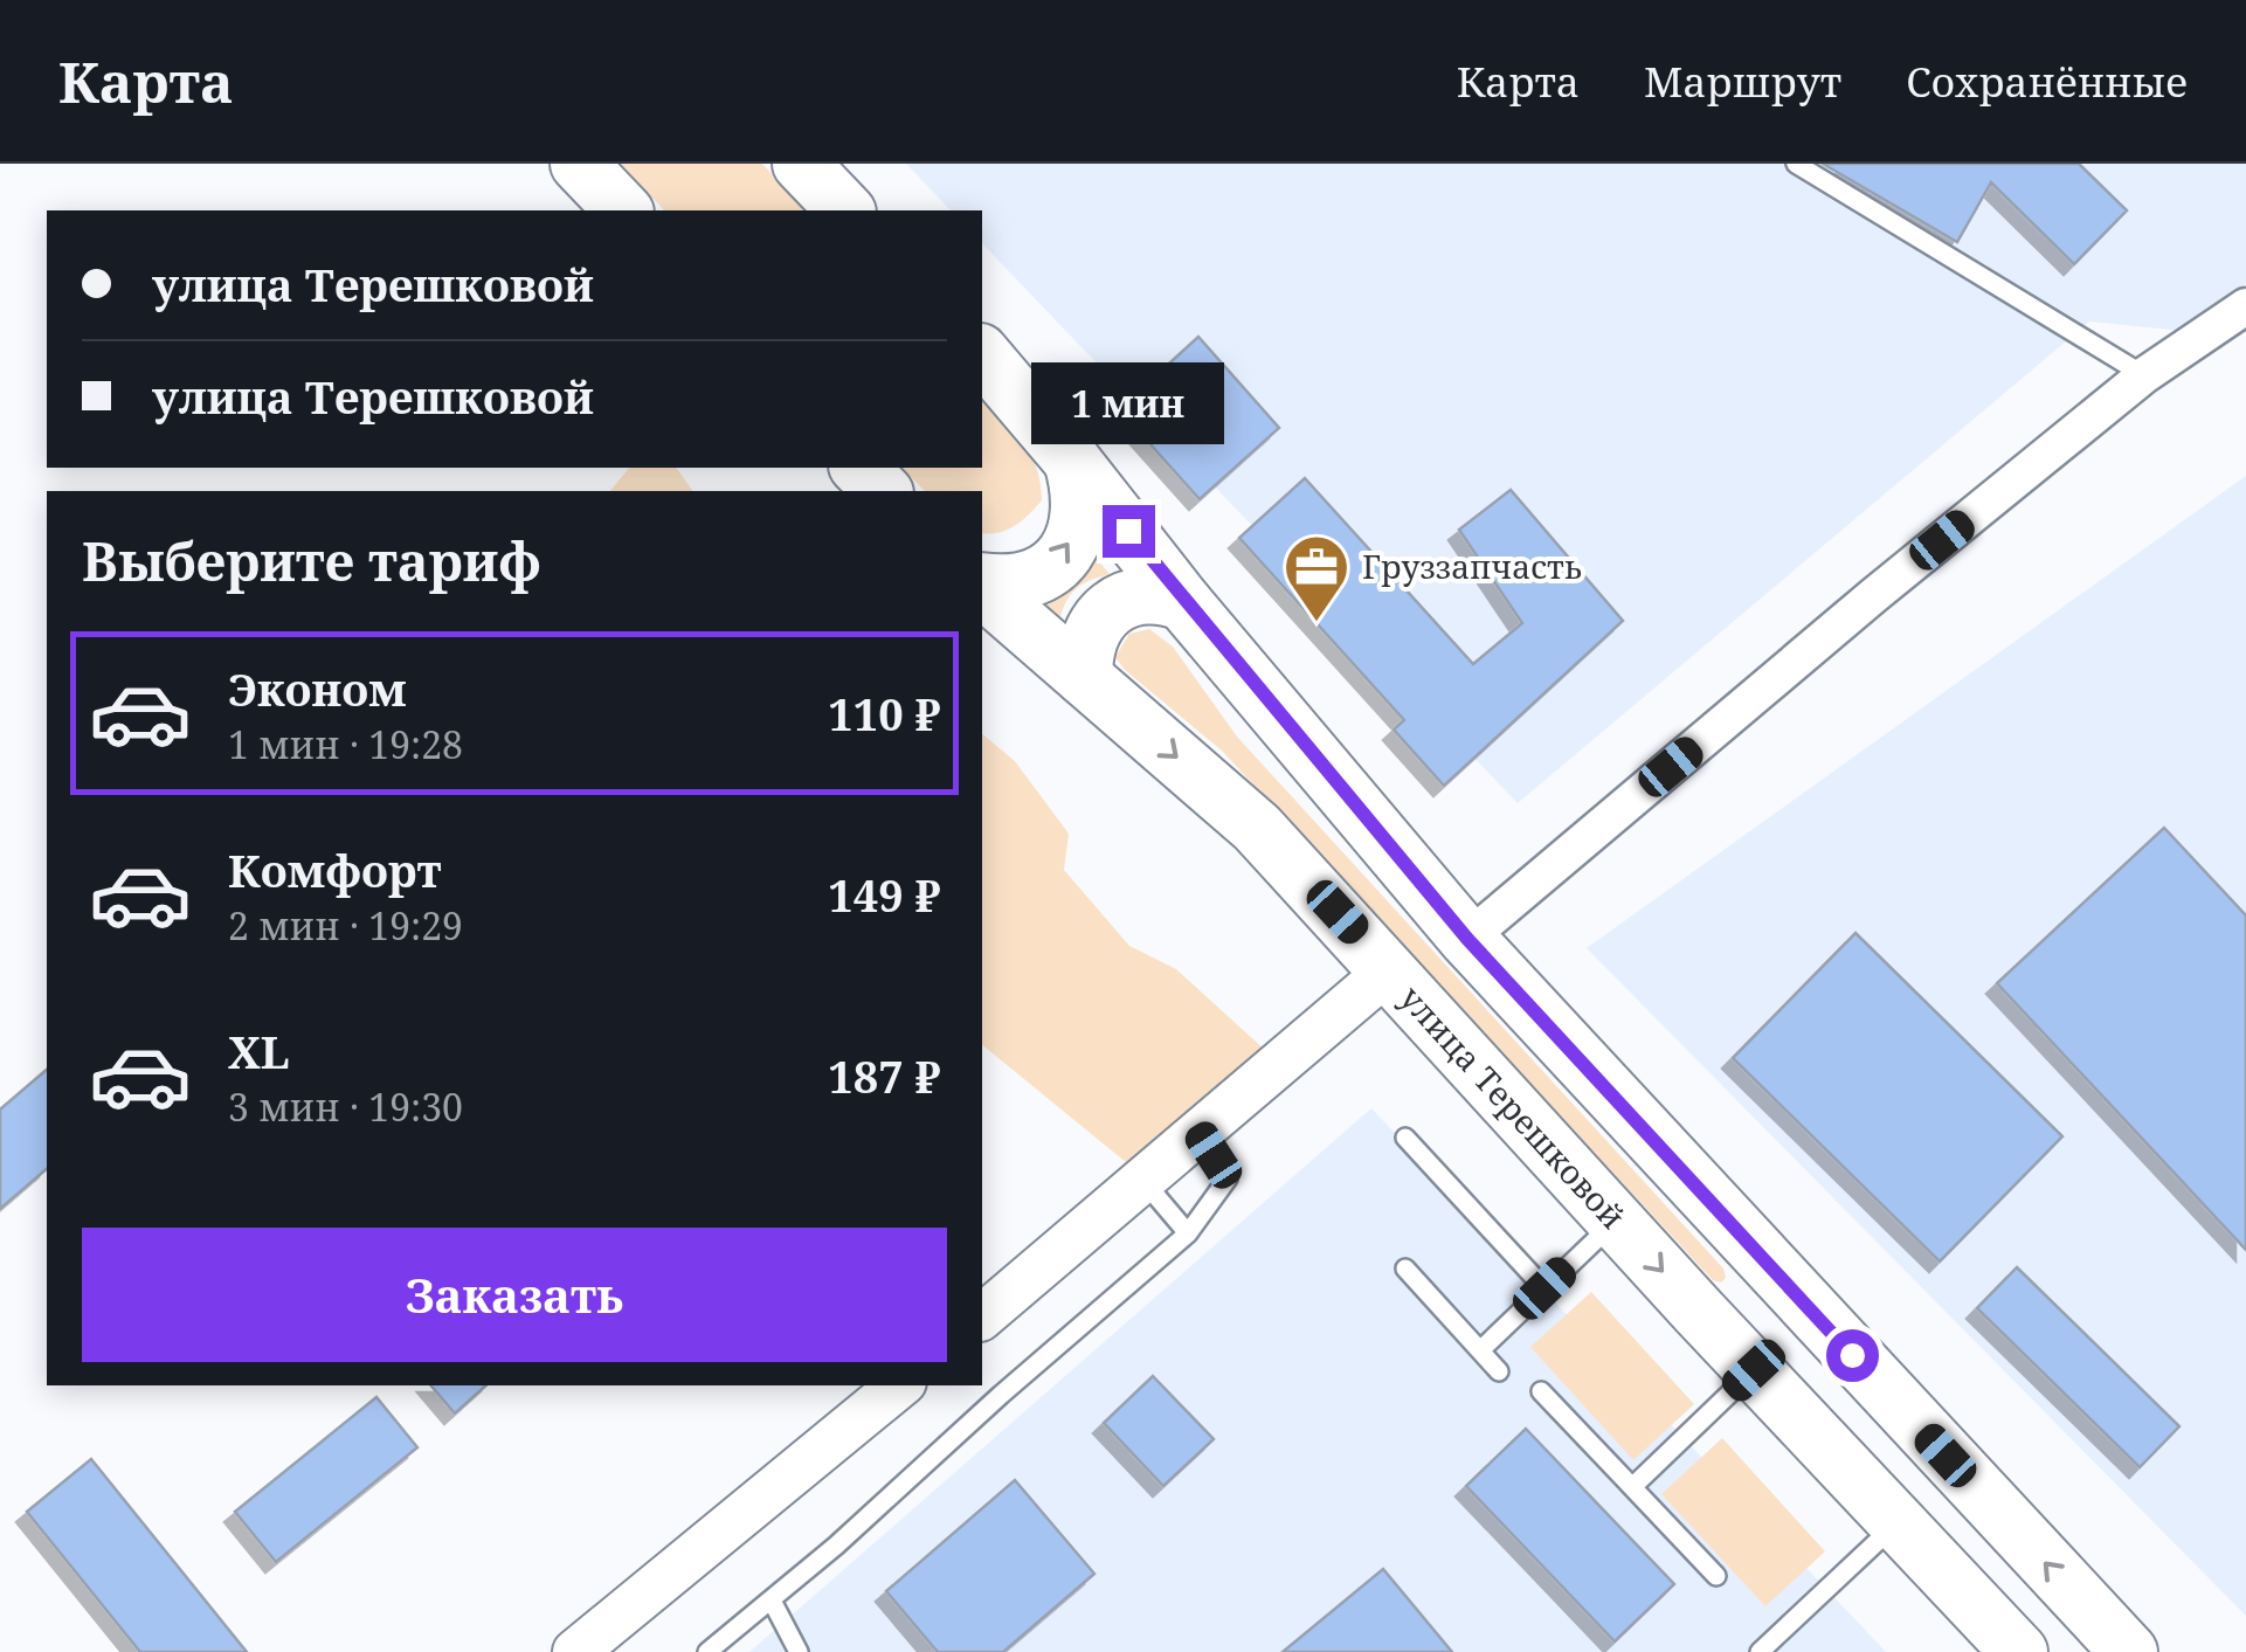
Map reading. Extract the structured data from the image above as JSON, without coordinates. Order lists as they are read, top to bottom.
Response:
{
  "streets": {
    "main road": ["улица Терешковой"]
  },
  "places": {
    "office": ["Груззапчасть"]
  },
  "page": {
    "header": "Карта",
    "nav": ["Карта", "Маршрут", "Сохранённые"],
    "banner": ["улица Терешковой", "улица Терешковой"],
    "bubble": "1 мин",
    "heading": "Выберите тариф",
    "list": [
      {
        "name": "Эконом",
        "note": "1 мин · 19:28",
        "value": "110 ₽"
      },
      {
        "name": "Комфорт",
        "note": "2 мин · 19:29",
        "value": "149 ₽"
      },
      {
        "name": "XL",
        "note": "3 мин · 19:30",
        "value": "187 ₽"
      }
    ],
    "buttons": "Заказать"
  }
}
